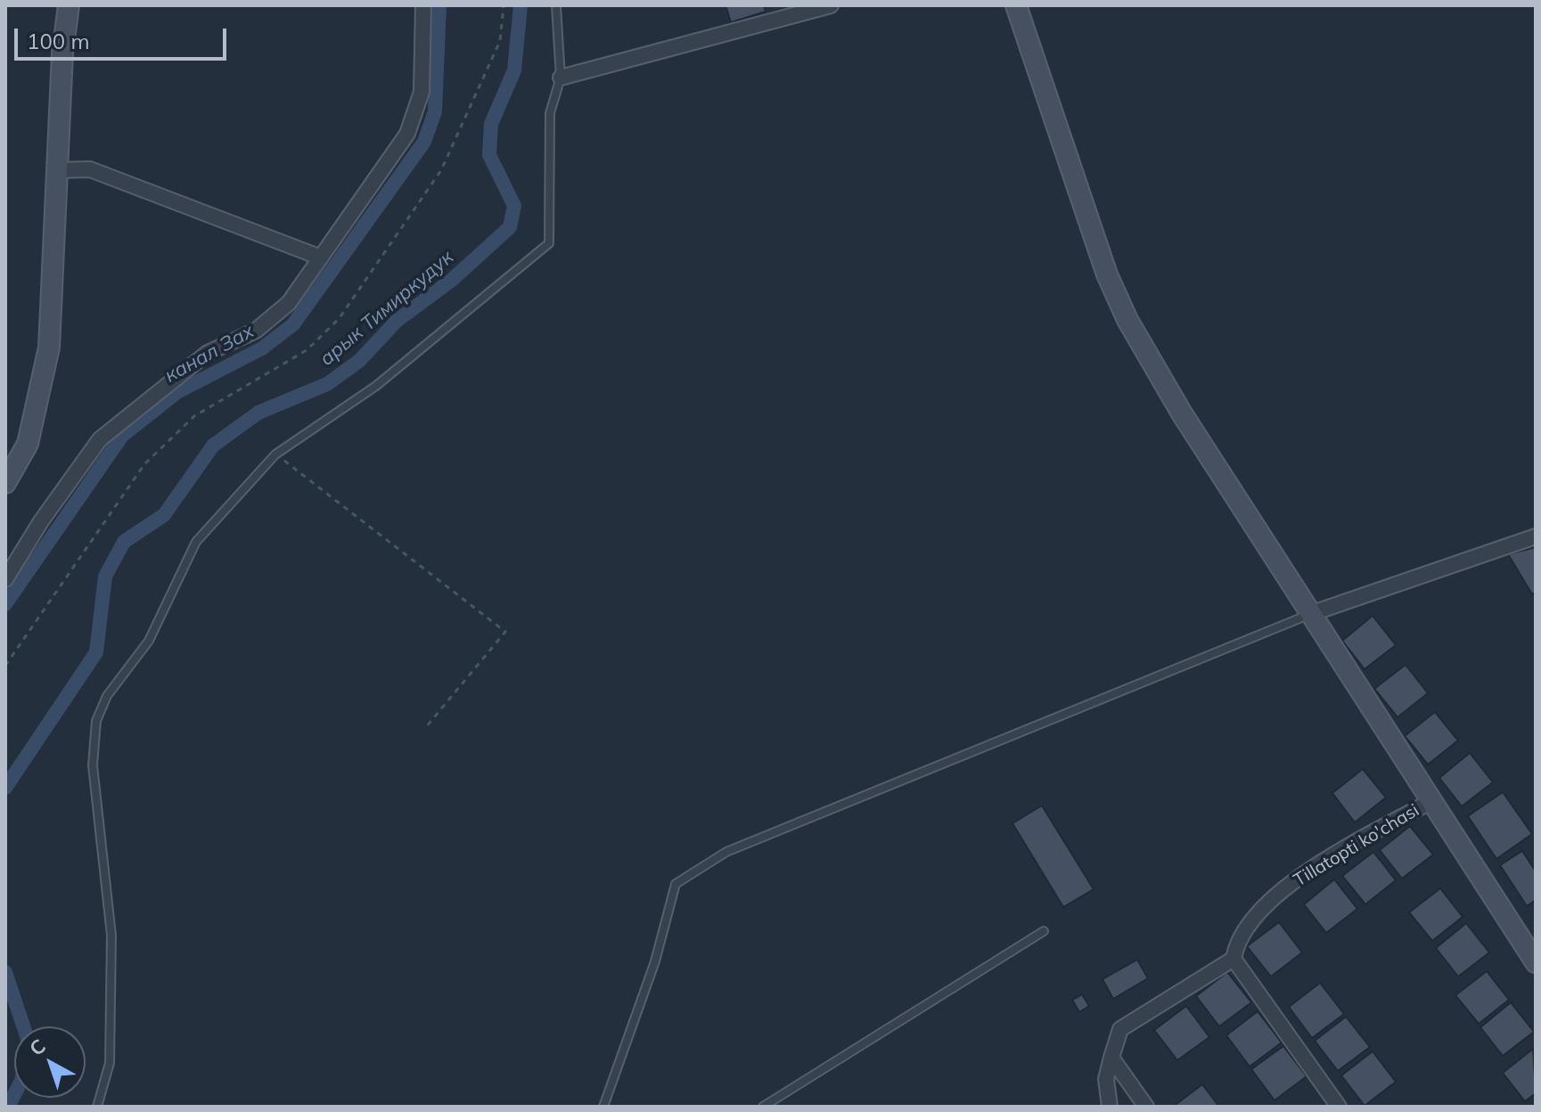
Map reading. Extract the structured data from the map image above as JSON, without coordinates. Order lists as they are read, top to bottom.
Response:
{
  "streets": {
    "street": ["Tillatopti ko'chasi"]
  },
  "water": ["арык Тимиркудук", "канал Зах"],
  "scale_bar": "100 m",
  "north": "top left"
}
